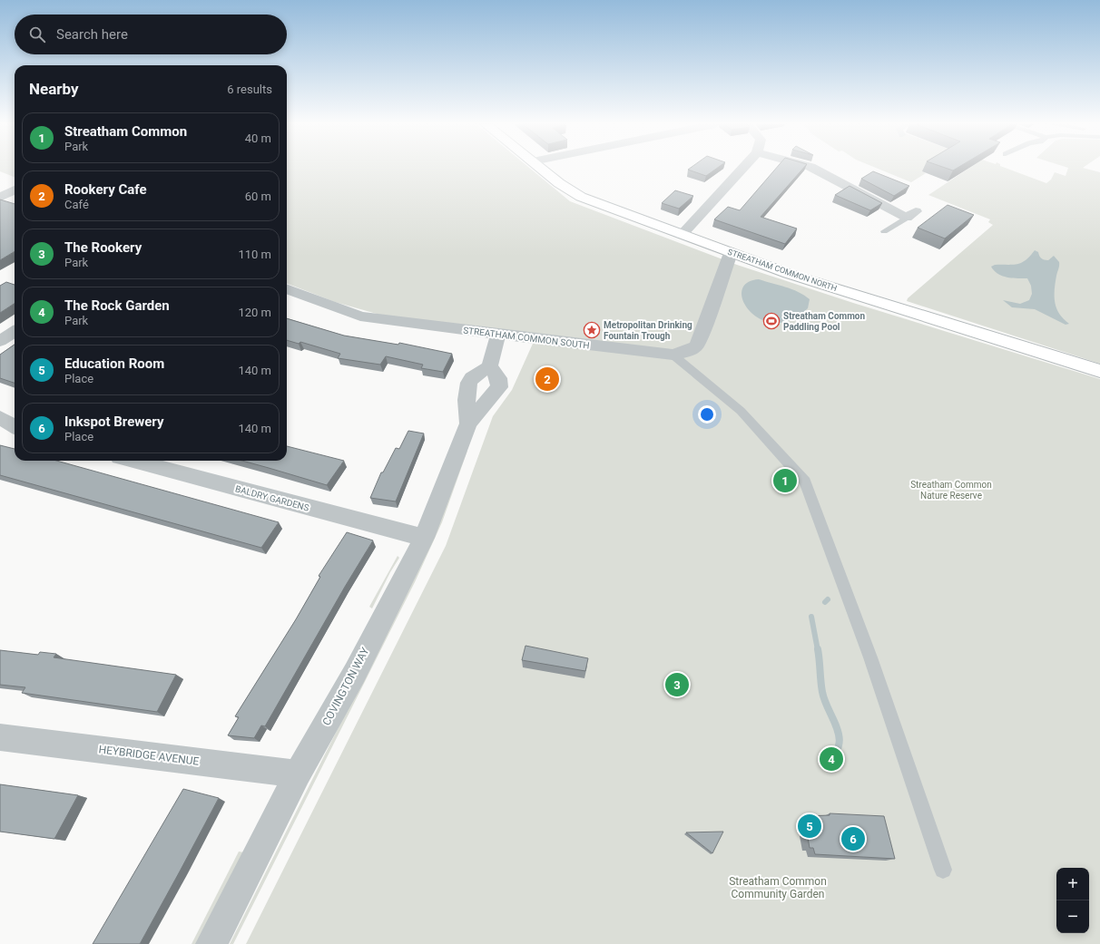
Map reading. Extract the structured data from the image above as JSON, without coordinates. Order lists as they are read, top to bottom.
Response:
{
  "streets": {
    "main road": ["STREATHAM COMMON NORTH"],
    "street": [
      "STREATHAM COMMON SOUTH",
      "BALDRY GARDENS",
      "COVINGTON WAY",
      "HEYBRIDGE AVENUE"
    ]
  },
  "crossings": [
    ["STREATHAM COMMON NORTH", "STREATHAM COMMON SOUTH"],
    ["BALDRY GARDENS", "COVINGTON WAY"],
    ["COVINGTON WAY", "HEYBRIDGE AVENUE"]
  ],
  "parks": ["Streatham Common Nature Reserve", "Streatham Common Community Garden"],
  "places": {
    "sports": ["Streatham Common Paddling Pool"],
    "place": ["Metropolitan Drinking Fountain Trough"]
  },
  "page": {
    "search": "Search here",
    "heading": ["Nearby", "6 results"],
    "list": [
      {
        "mark": "1",
        "name": "Streatham Common",
        "note": "Park",
        "value": "40 m"
      },
      {
        "mark": "2",
        "name": "Rookery Cafe",
        "note": "Café",
        "value": "60 m"
      },
      {
        "mark": "3",
        "name": "The Rookery",
        "note": "Park",
        "value": "110 m"
      },
      {
        "mark": "4",
        "name": "The Rock Garden",
        "note": "Park",
        "value": "120 m"
      },
      {
        "mark": "5",
        "name": "Education Room",
        "note": "Place",
        "value": "140 m"
      },
      {
        "mark": "6",
        "name": "Inkspot Brewery",
        "note": "Place",
        "value": "140 m"
      }
    ],
    "pins": [
      "2",
      "1",
      "3",
      "4",
      "5",
      "6"
    ],
    "map_buttons": ["+", "−"]
  }
}
